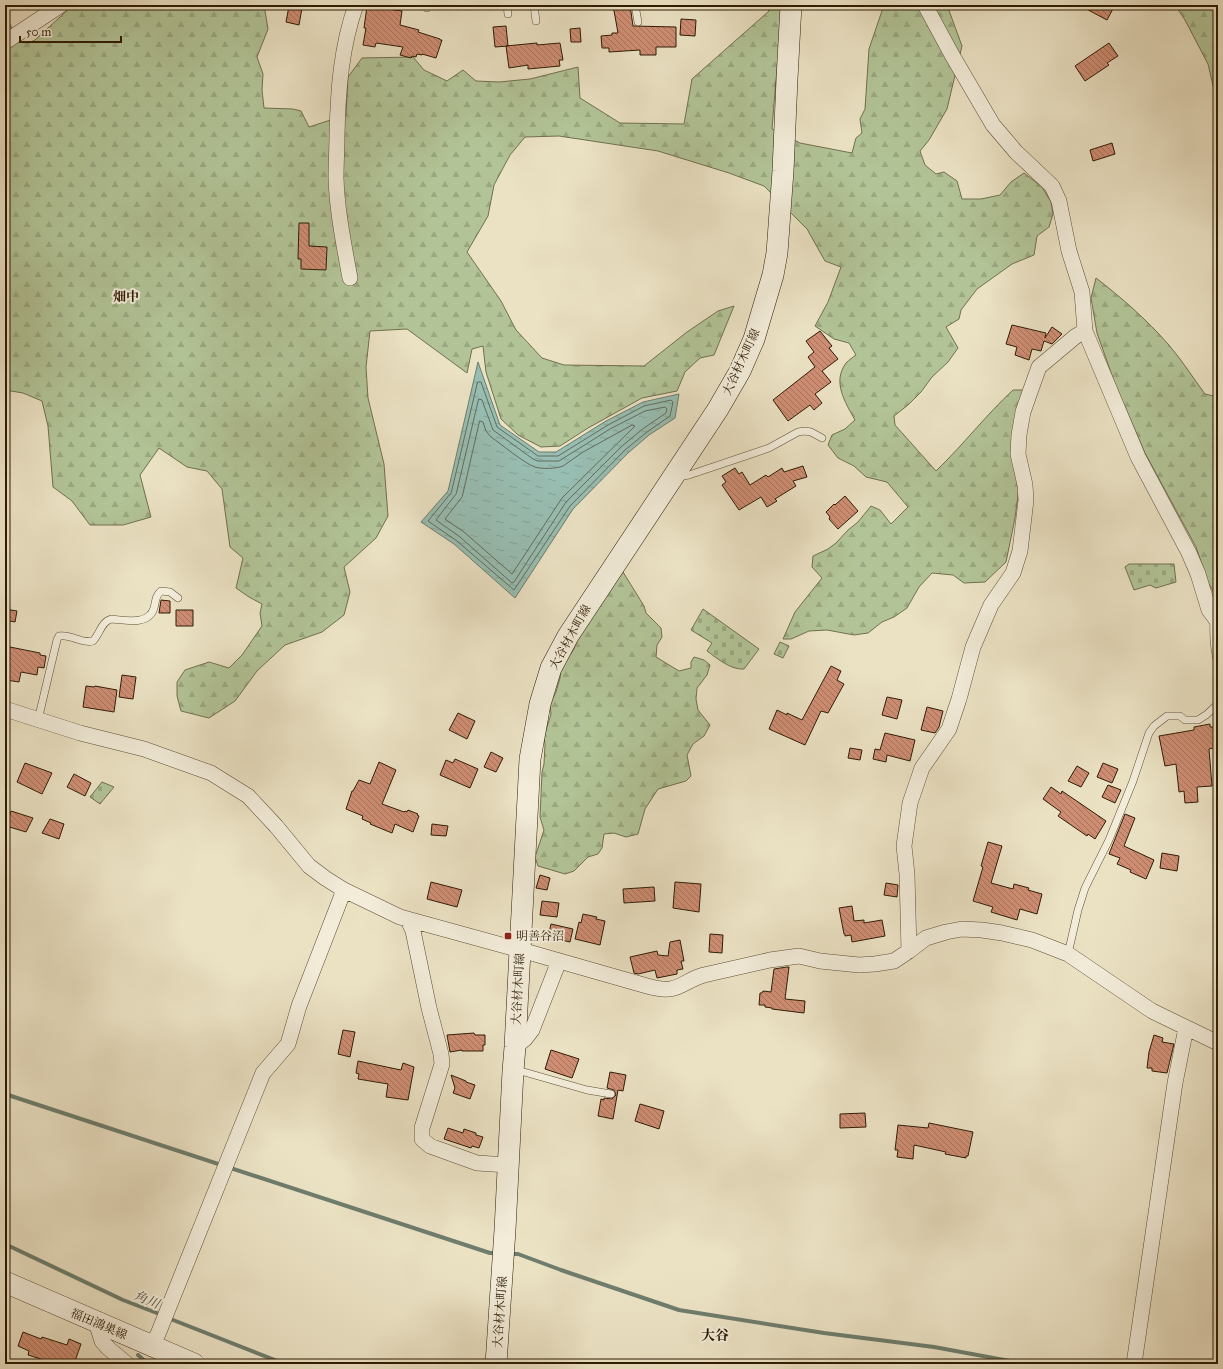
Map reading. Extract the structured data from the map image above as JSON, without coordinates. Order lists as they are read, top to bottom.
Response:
{
  "streets": {
    "main road": ["大谷材木町線", "福田鴻巣線"]
  },
  "districts": ["畑中", "大谷"],
  "water": ["角川"],
  "places": {
    "transit": ["明善谷沼"]
  },
  "scale_bar": "50 m"
}
